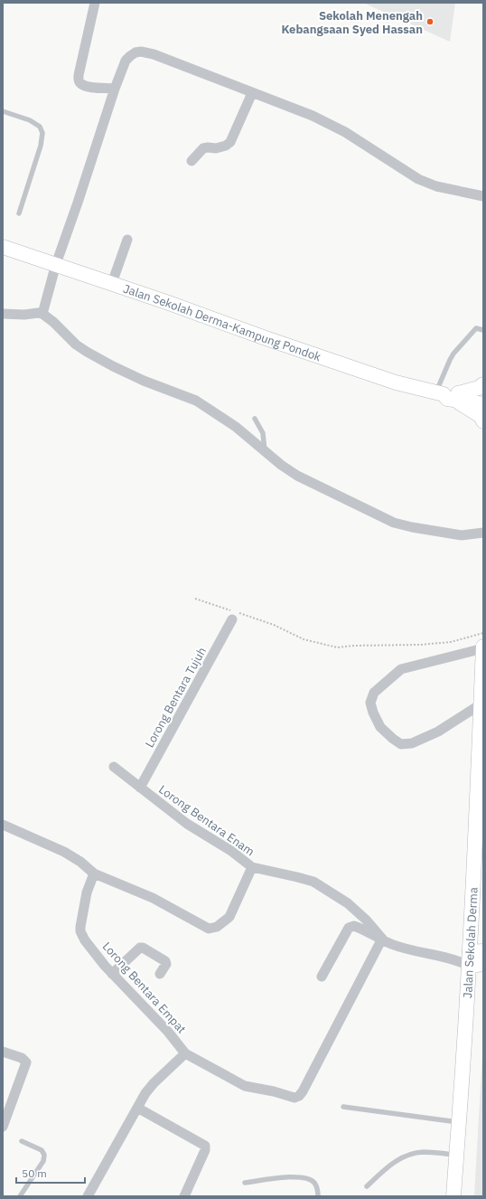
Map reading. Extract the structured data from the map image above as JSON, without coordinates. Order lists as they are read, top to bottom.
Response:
{
  "streets": {
    "street": [
      "Jalan Sekolah Derma-Kampung Pondok",
      "Lorong Bentara Tujuh",
      "Lorong Bentara Enam",
      "Jalan Sekolah Derma",
      "Lorong Bentara Empat"
    ]
  },
  "crossings": [
    ["Lorong Bentara Tujuh", "Lorong Bentara Enam"]
  ],
  "places": ["Sekolah Menengah Kebangsaan Syed Hassan"],
  "scale_bar": "50 m"
}
